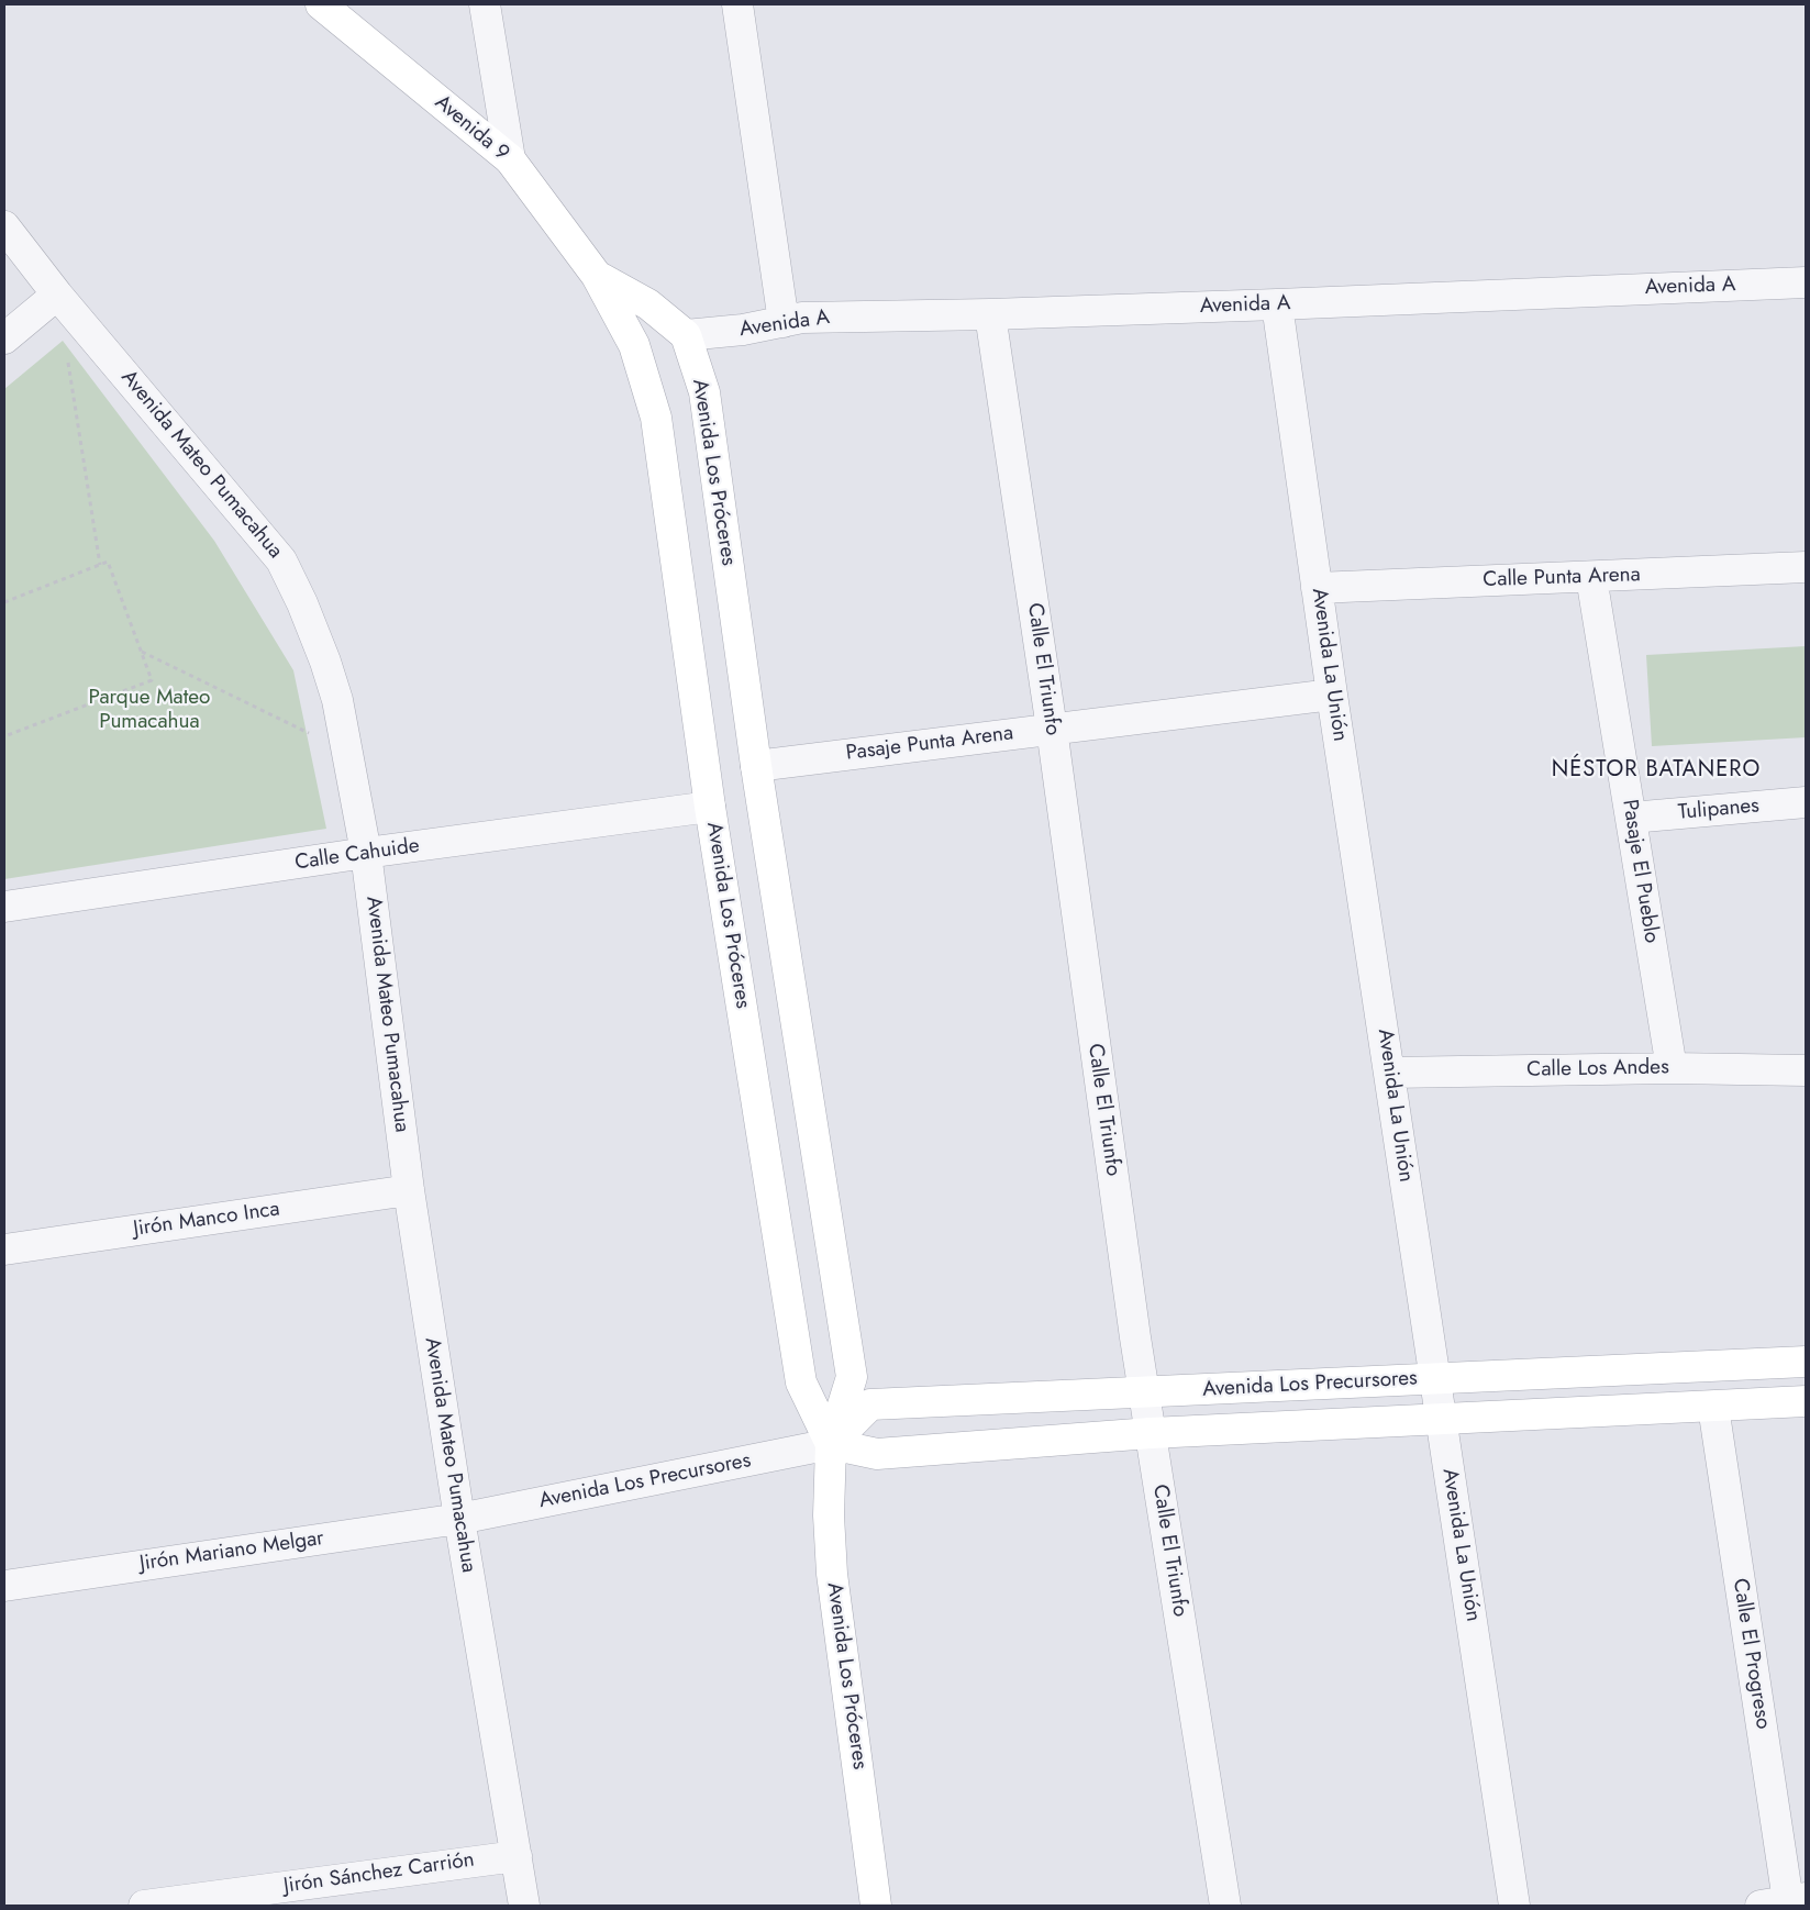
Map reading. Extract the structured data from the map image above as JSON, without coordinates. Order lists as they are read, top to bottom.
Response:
{
  "streets": {
    "street": [
      "Avenida 9",
      "Avenida A",
      "Avenida Mateo Pumacahua",
      "Avenida Los Próceres",
      "Calle Punta Arena",
      "Avenida La Unión",
      "Calle El Triunfo",
      "Pasaje Punta Arena",
      "Tulipanes",
      "Calle Cahuide",
      "Pasaje El Pueblo",
      "Calle Los Andes",
      "Jirón Manco Inca",
      "Avenida Los Precursores",
      "Jirón Mariano Melgar",
      "Calle El Progreso",
      "Jirón Sánchez Carrión"
    ]
  },
  "crossings": [
    ["Avenida 9", "Avenida Los Próceres"],
    ["Avenida A", "Avenida Los Próceres"],
    ["Avenida A", "Avenida La Unión"],
    ["Avenida A", "Calle El Triunfo"],
    ["Avenida Mateo Pumacahua", "Calle Cahuide"],
    ["Avenida Mateo Pumacahua", "Jirón Manco Inca"],
    ["Avenida Mateo Pumacahua", "Avenida Los Precursores"],
    ["Avenida Mateo Pumacahua", "Jirón Mariano Melgar"],
    ["Avenida Mateo Pumacahua", "Jirón Sánchez Carrión"],
    ["Avenida Los Próceres", "Pasaje Punta Arena"],
    ["Avenida Los Próceres", "Calle Cahuide"],
    ["Avenida Los Próceres", "Avenida Los Precursores"],
    ["Calle Punta Arena", "Avenida La Unión"],
    ["Calle Punta Arena", "Pasaje El Pueblo"],
    ["Avenida La Unión", "Pasaje Punta Arena"],
    ["Avenida La Unión", "Calle Los Andes"],
    ["Avenida La Unión", "Avenida Los Precursores"],
    ["Calle El Triunfo", "Pasaje Punta Arena"],
    ["Calle El Triunfo", "Avenida Los Precursores"],
    ["Tulipanes", "Pasaje El Pueblo"],
    ["Pasaje El Pueblo", "Calle Los Andes"],
    ["Avenida Los Precursores", "Jirón Mariano Melgar"],
    ["Avenida Los Precursores", "Calle El Progreso"]
  ],
  "districts": ["NÉSTOR BATANERO"],
  "parks": ["Parque Mateo Pumacahua"]
}
